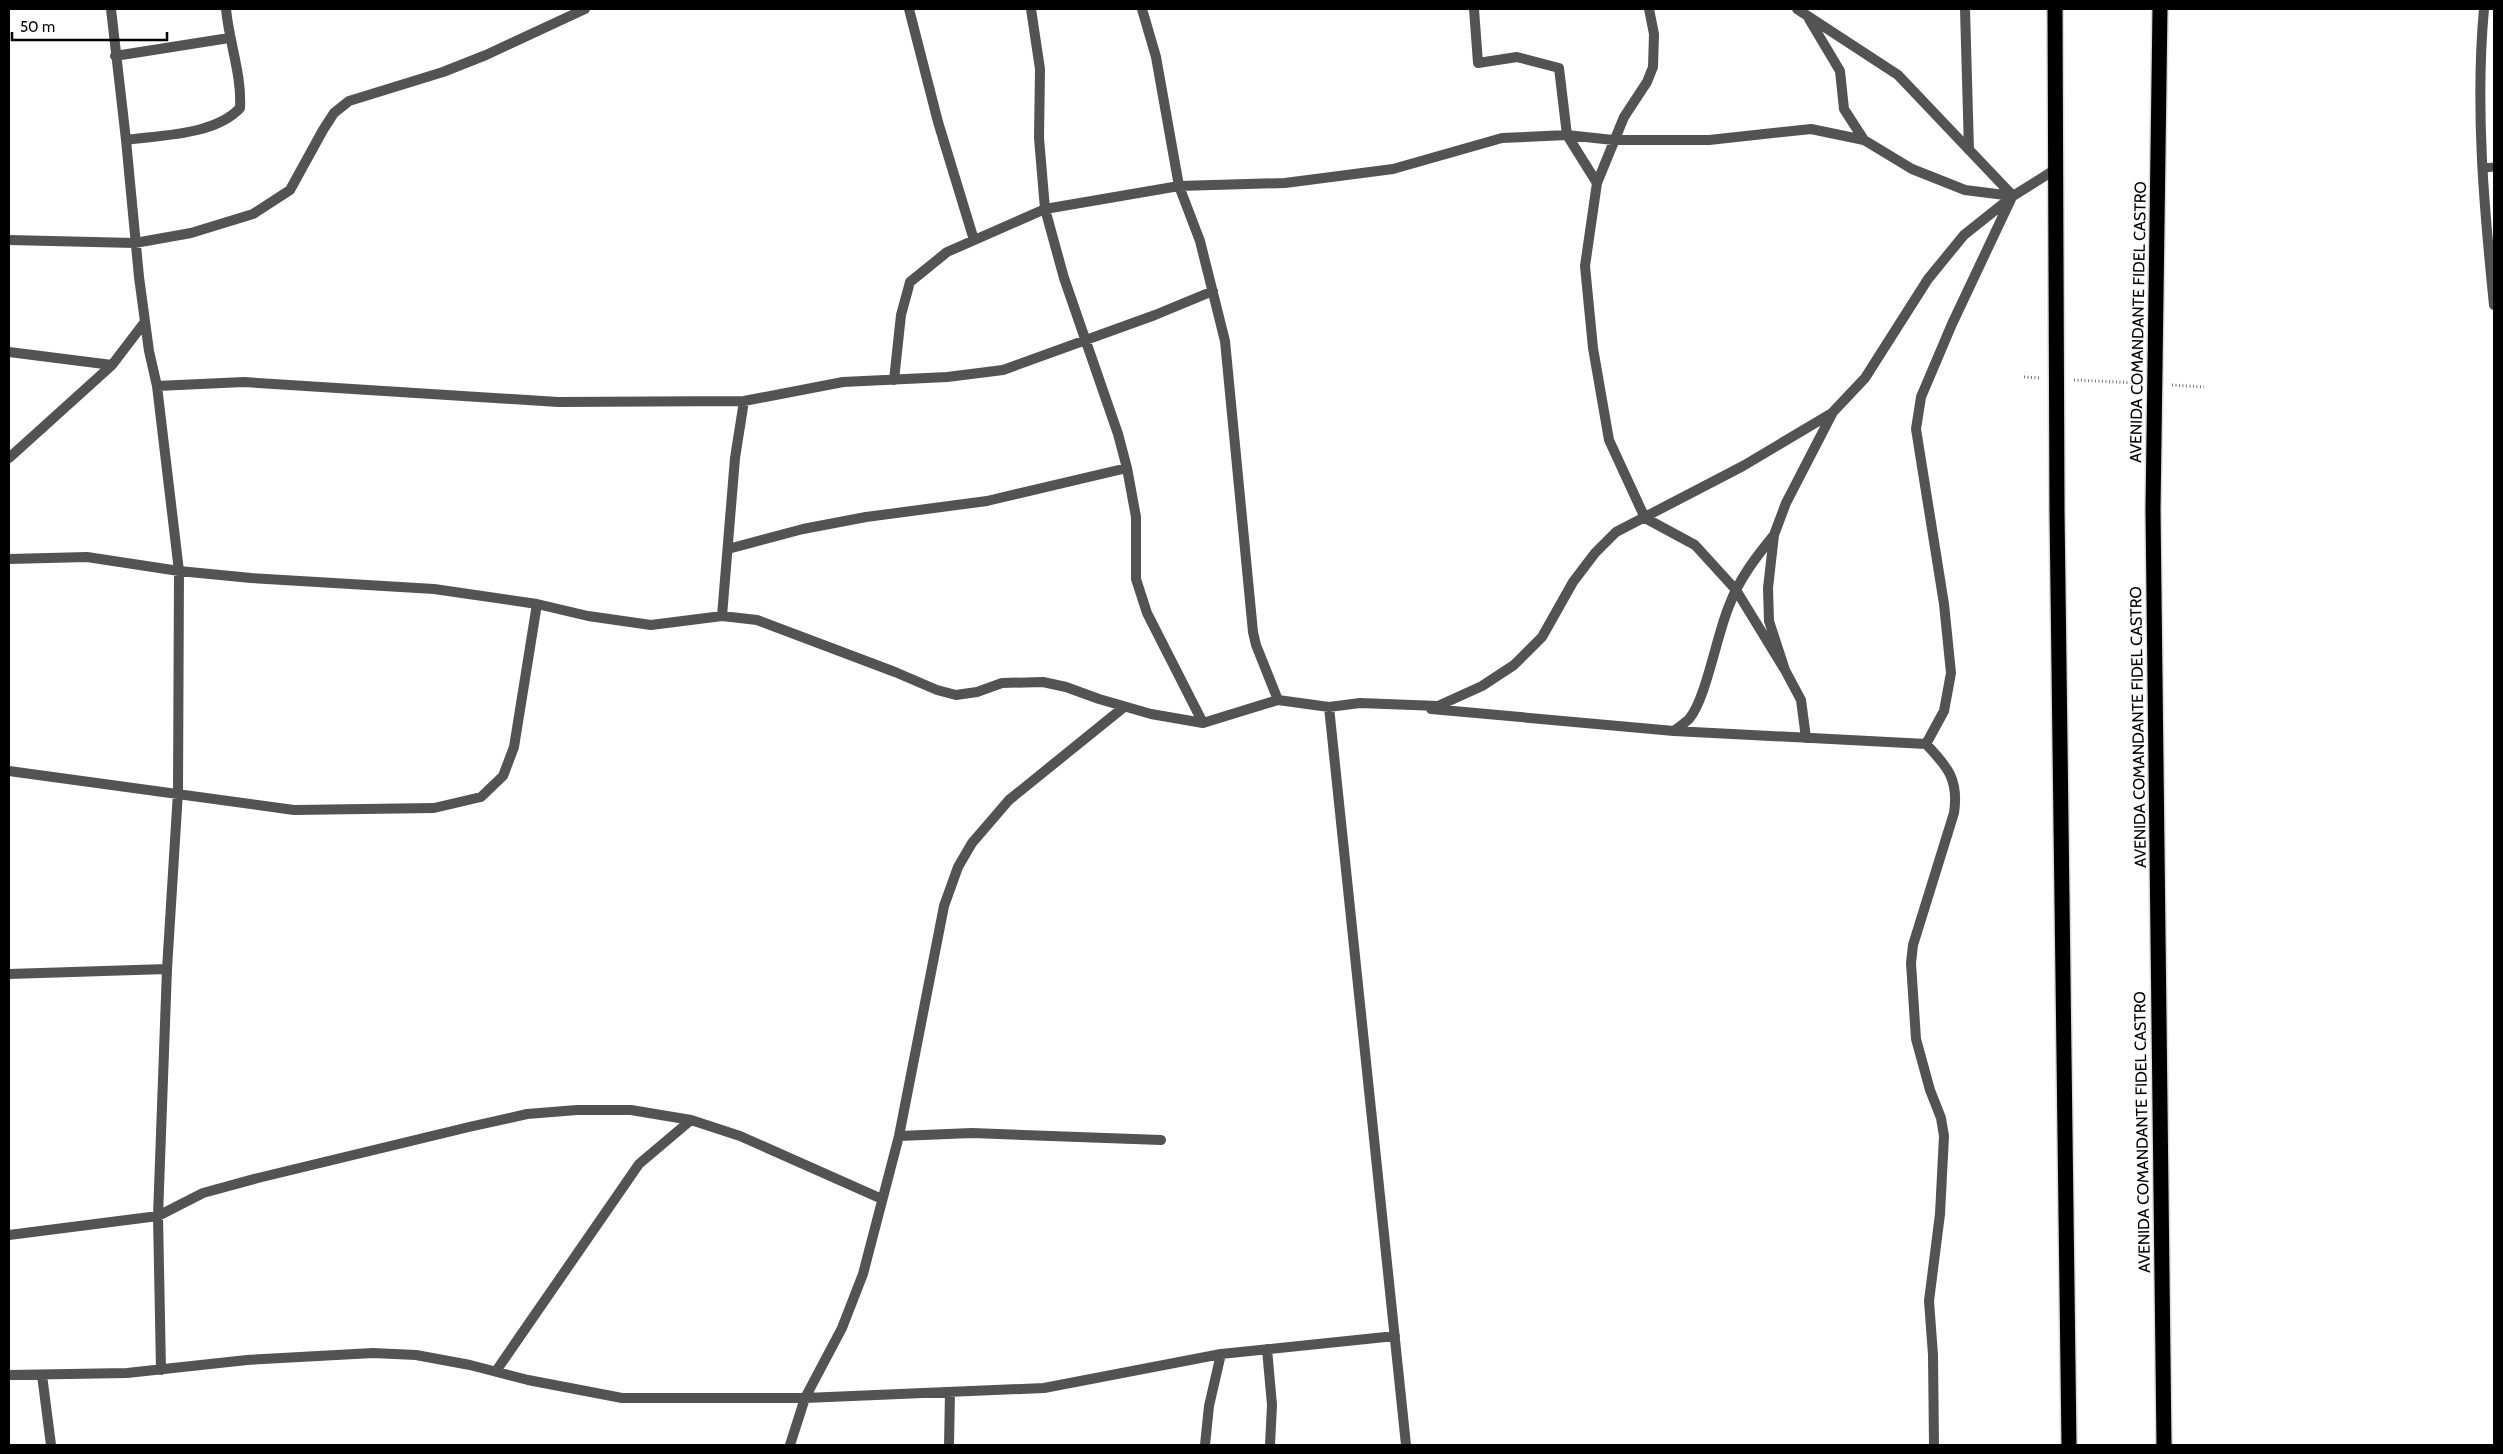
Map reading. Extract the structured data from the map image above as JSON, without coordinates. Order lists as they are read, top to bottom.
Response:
{
  "streets": {
    "highway": ["AVENIDA COMANDANTE FIDEL CASTRO"]
  },
  "scale_bar": "50 m"
}
